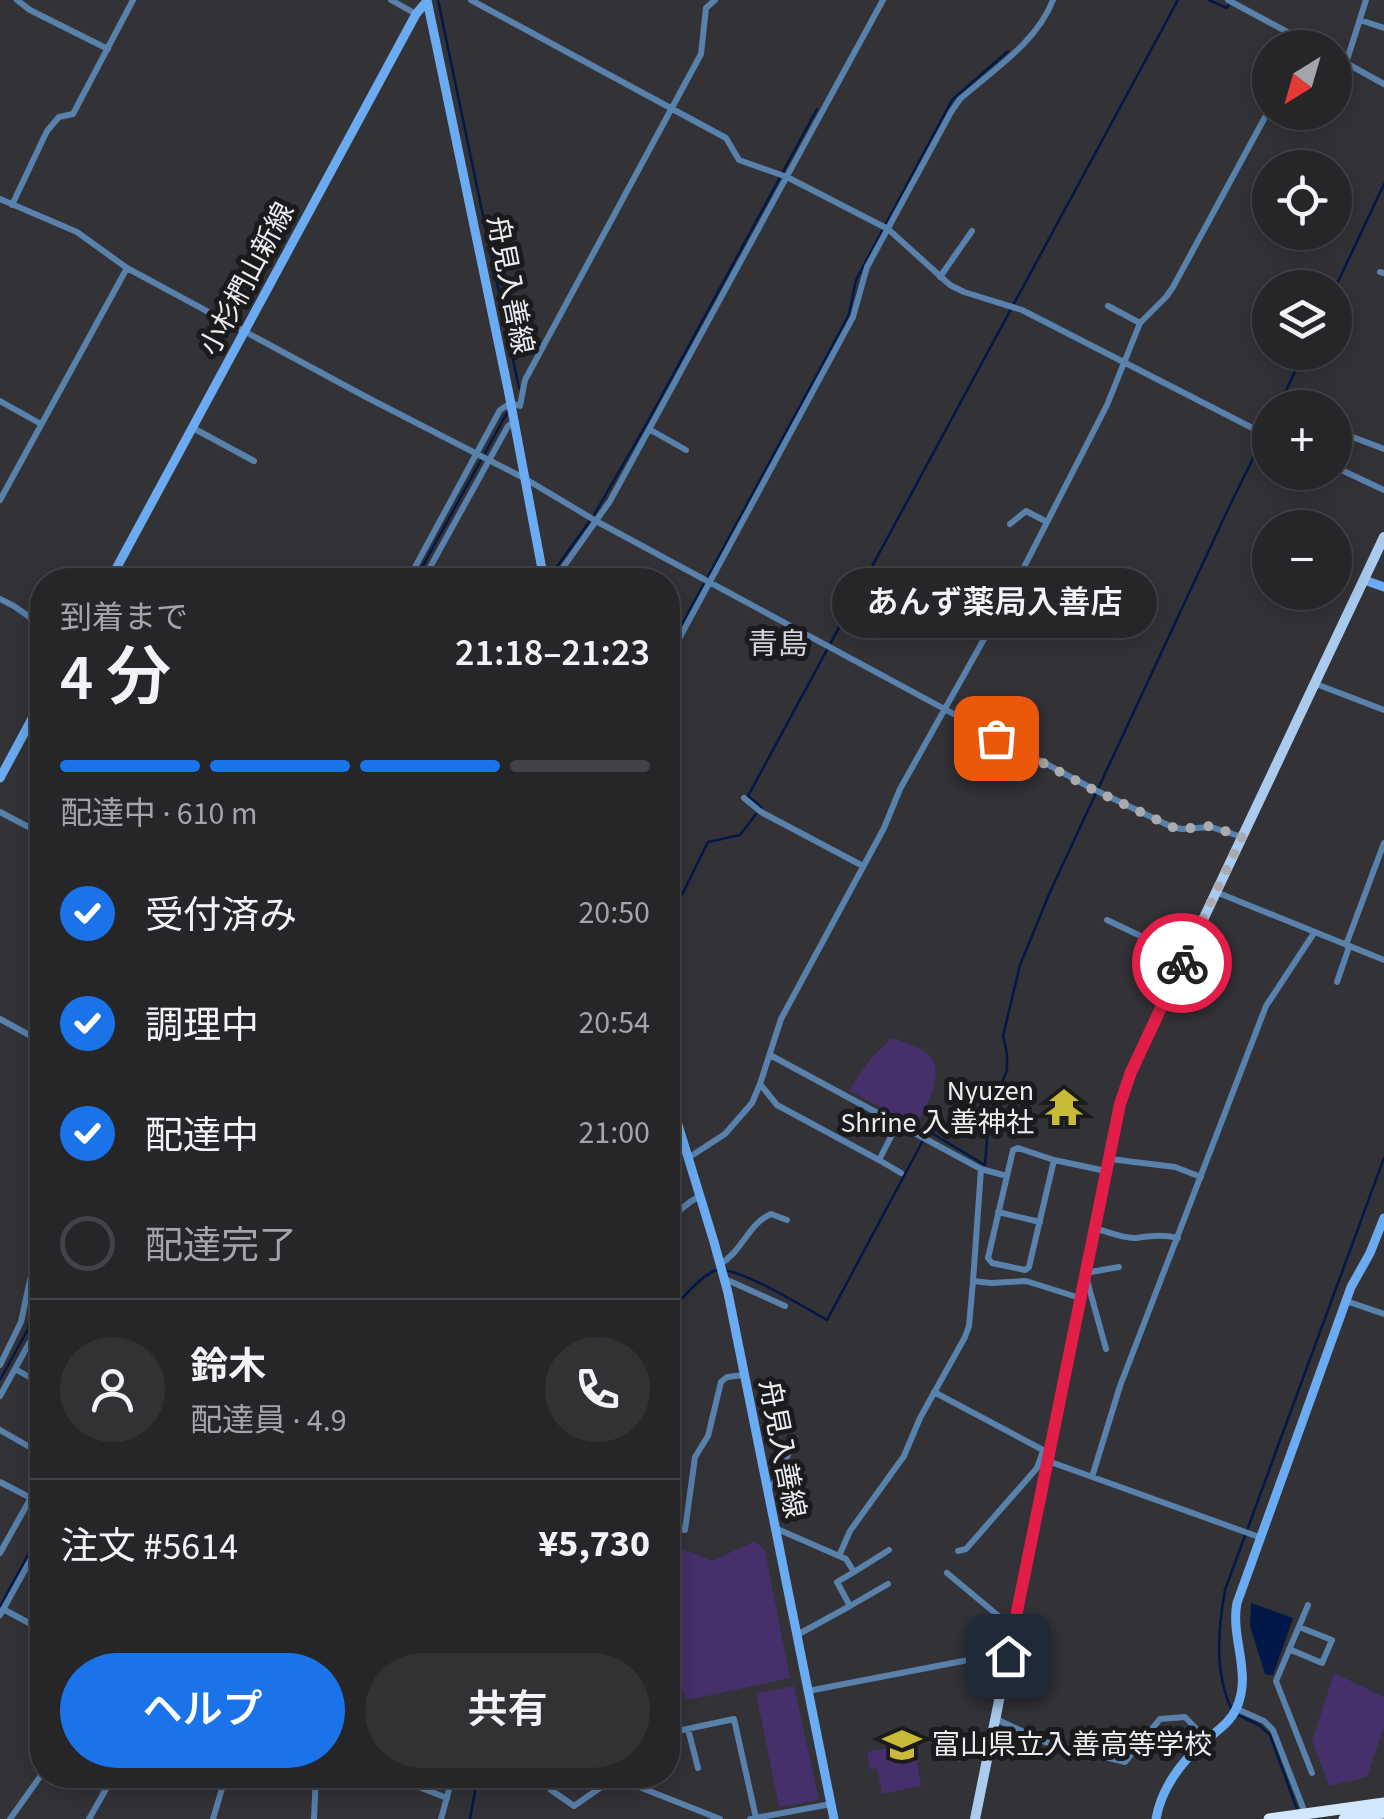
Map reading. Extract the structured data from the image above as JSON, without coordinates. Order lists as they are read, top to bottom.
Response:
{
  "streets": {
    "main road": ["小杉椚山新線", "舟見入善線"]
  },
  "crossings": [
    ["小杉椚山新線", "舟見入善線"]
  ],
  "districts": ["青島"],
  "places": {
    "other": ["あんず薬局入善店"],
    "temple": ["Nyuzen Shrine 入善神社"],
    "school or university": ["富山県立入善高等学校"]
  },
  "north": "bottom left",
  "page": {
    "map_buttons": ["+", "−"],
    "bubble": "あんず薬局入善店",
    "heading": ["4 分", "到着まで", "21:18–21:23"],
    "panel": [
      "鈴木",
      "配達員 · 4.9",
      "注文 #5614",
      "¥5,730"
    ],
    "bar": "配達中 · 610 m",
    "list": [
      ["受付済み", "20:50"],
      ["調理中", "20:54"],
      ["配達中", "21:00"],
      "配達完了"
    ],
    "buttons": ["ヘルプ", "共有"]
  }
}
